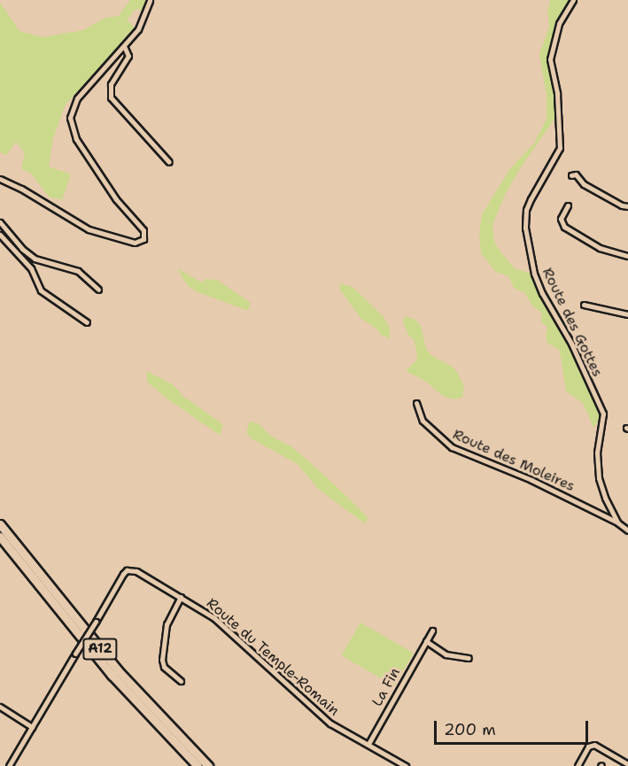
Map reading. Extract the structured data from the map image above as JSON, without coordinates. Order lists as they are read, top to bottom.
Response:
{
  "streets": {
    "highway": ["A12"],
    "street": [
      "Route des Gottes",
      "Route des Moleires",
      "Route du Temple-Romain",
      "La Fin"
    ]
  },
  "crossings": [
    ["Route des Gottes", "Route des Moleires"],
    ["Route du Temple-Romain", "La Fin"]
  ],
  "scale_bar": "200 m"
}
